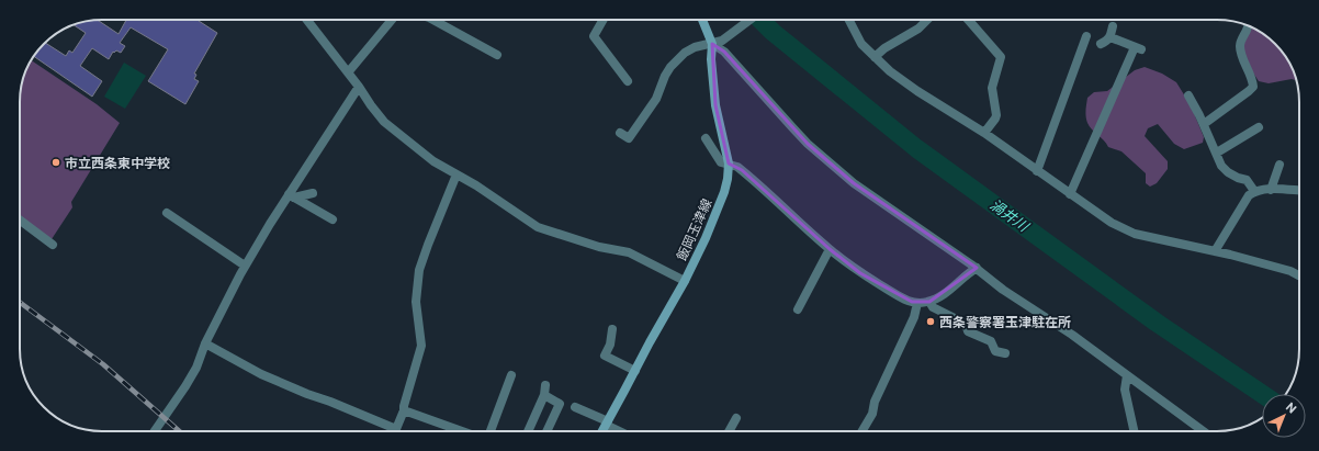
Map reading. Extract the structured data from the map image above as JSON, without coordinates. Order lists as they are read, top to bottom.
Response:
{
  "streets": {
    "main road": ["飯岡玉津線"]
  },
  "water": ["渦井川"],
  "places": ["市立西条東中学校", "西条警察署玉津駐在所"],
  "north": "top right"
}
